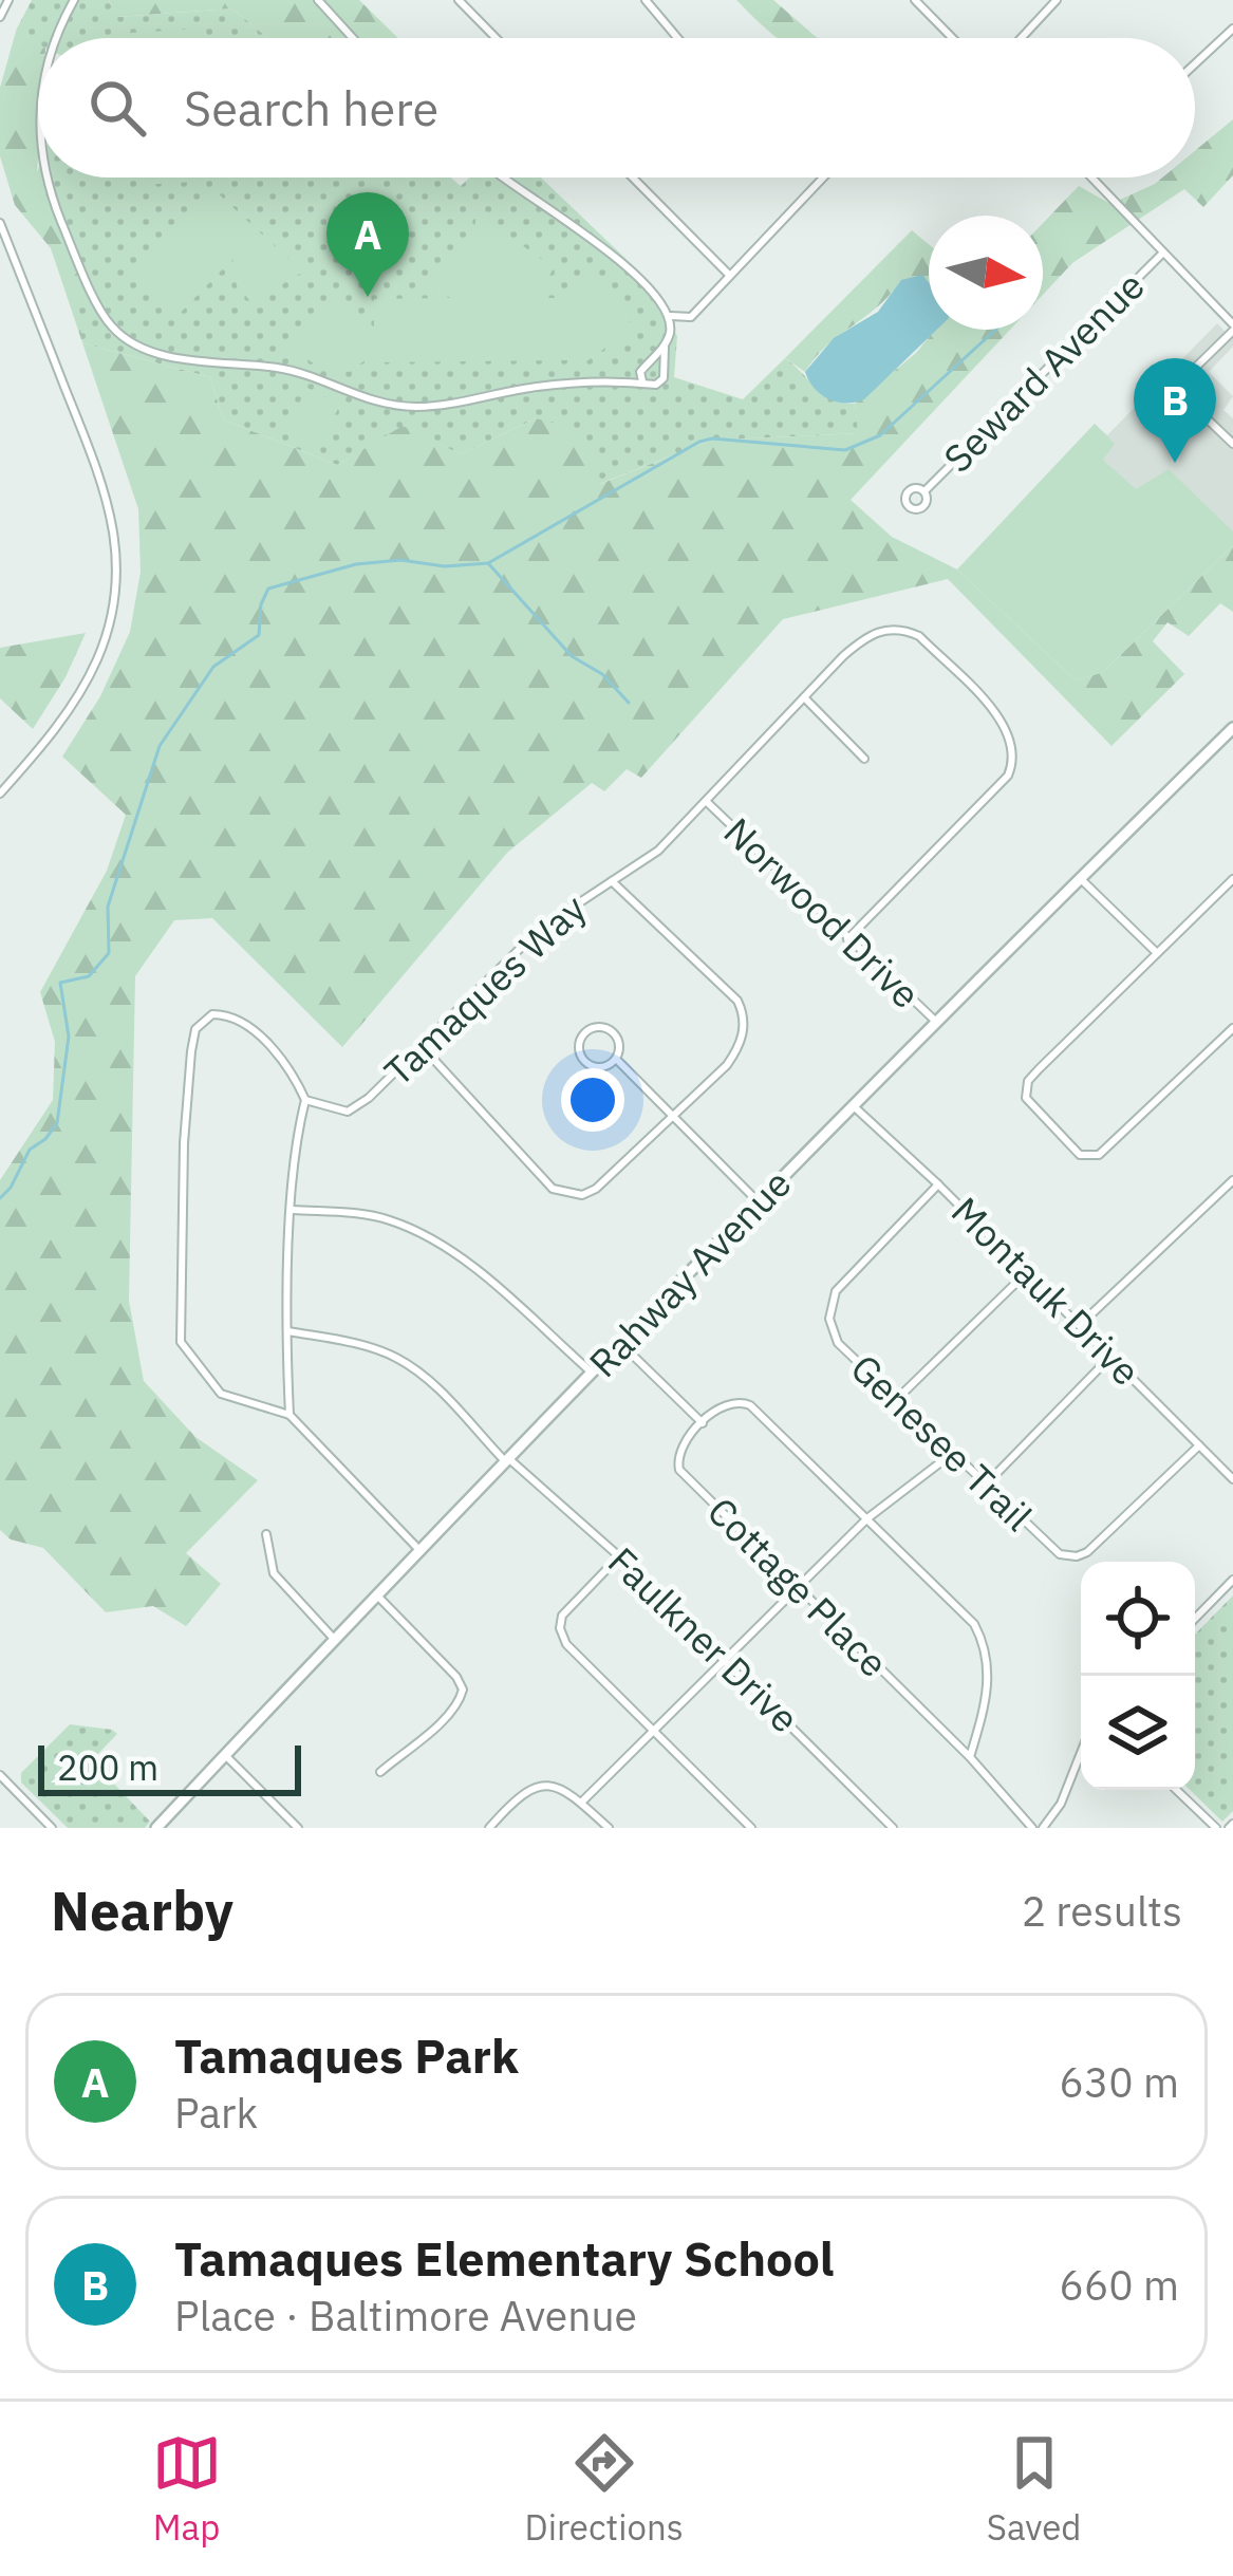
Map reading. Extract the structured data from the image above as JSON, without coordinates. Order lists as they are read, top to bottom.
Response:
{
  "streets": {
    "street": [
      "Seward Avenue",
      "Norwood Drive",
      "Tamaques Way",
      "Rahway Avenue",
      "Montauk Drive",
      "Genesee Trail",
      "Cottage Place",
      "Faulkner Drive"
    ]
  },
  "crossings": [
    ["Norwood Drive", "Tamaques Way"],
    ["Norwood Drive", "Rahway Avenue"],
    ["Rahway Avenue", "Montauk Drive"],
    ["Rahway Avenue", "Faulkner Drive"],
    ["Montauk Drive", "Genesee Trail"]
  ],
  "scale_bar": "200 m",
  "north": "right",
  "page": {
    "search": "Search here",
    "pins": ["A", "B"],
    "scale": "200 m",
    "heading": ["Nearby", "2 results"],
    "list": [
      {
        "mark": "A",
        "name": "Tamaques Park",
        "note": "Park",
        "value": "630 m"
      },
      {
        "mark": "B",
        "name": "Tamaques Elementary School",
        "note": "Place · Baltimore Avenue",
        "value": "660 m"
      }
    ],
    "nav": ["Map", "Directions", "Saved"]
  }
}
